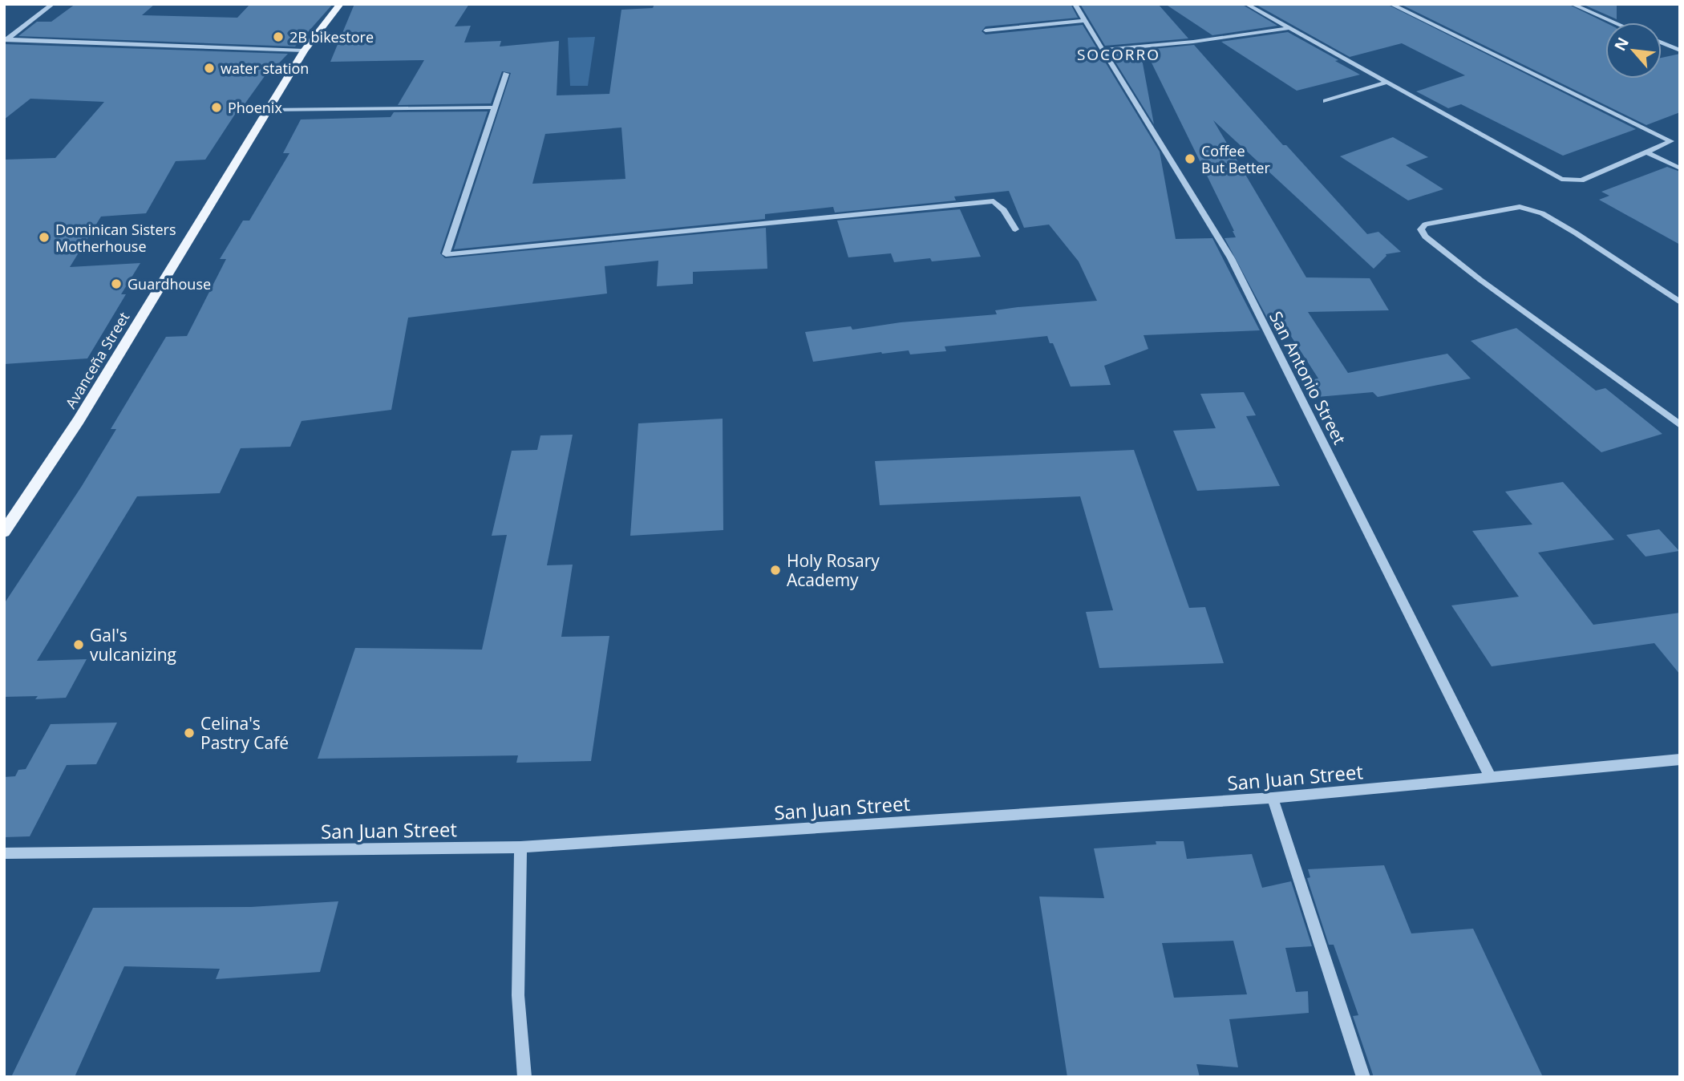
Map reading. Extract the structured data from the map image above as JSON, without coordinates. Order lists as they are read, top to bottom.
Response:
{
  "streets": {
    "main road": ["Avanceña Street"],
    "street": ["San Antonio Street", "San Juan Street"]
  },
  "crossings": [
    ["San Antonio Street", "San Juan Street"]
  ],
  "districts": ["SOCORRO"],
  "places": [
    "2B bikestore",
    "water station",
    "Phoenix",
    "Coffee But Better",
    "Dominican Sisters Motherhouse",
    "Guardhouse",
    "Holy Rosary Academy",
    "Gal's vulcanizing",
    "Celina's Pastry Café"
  ],
  "north": "top left"
}
